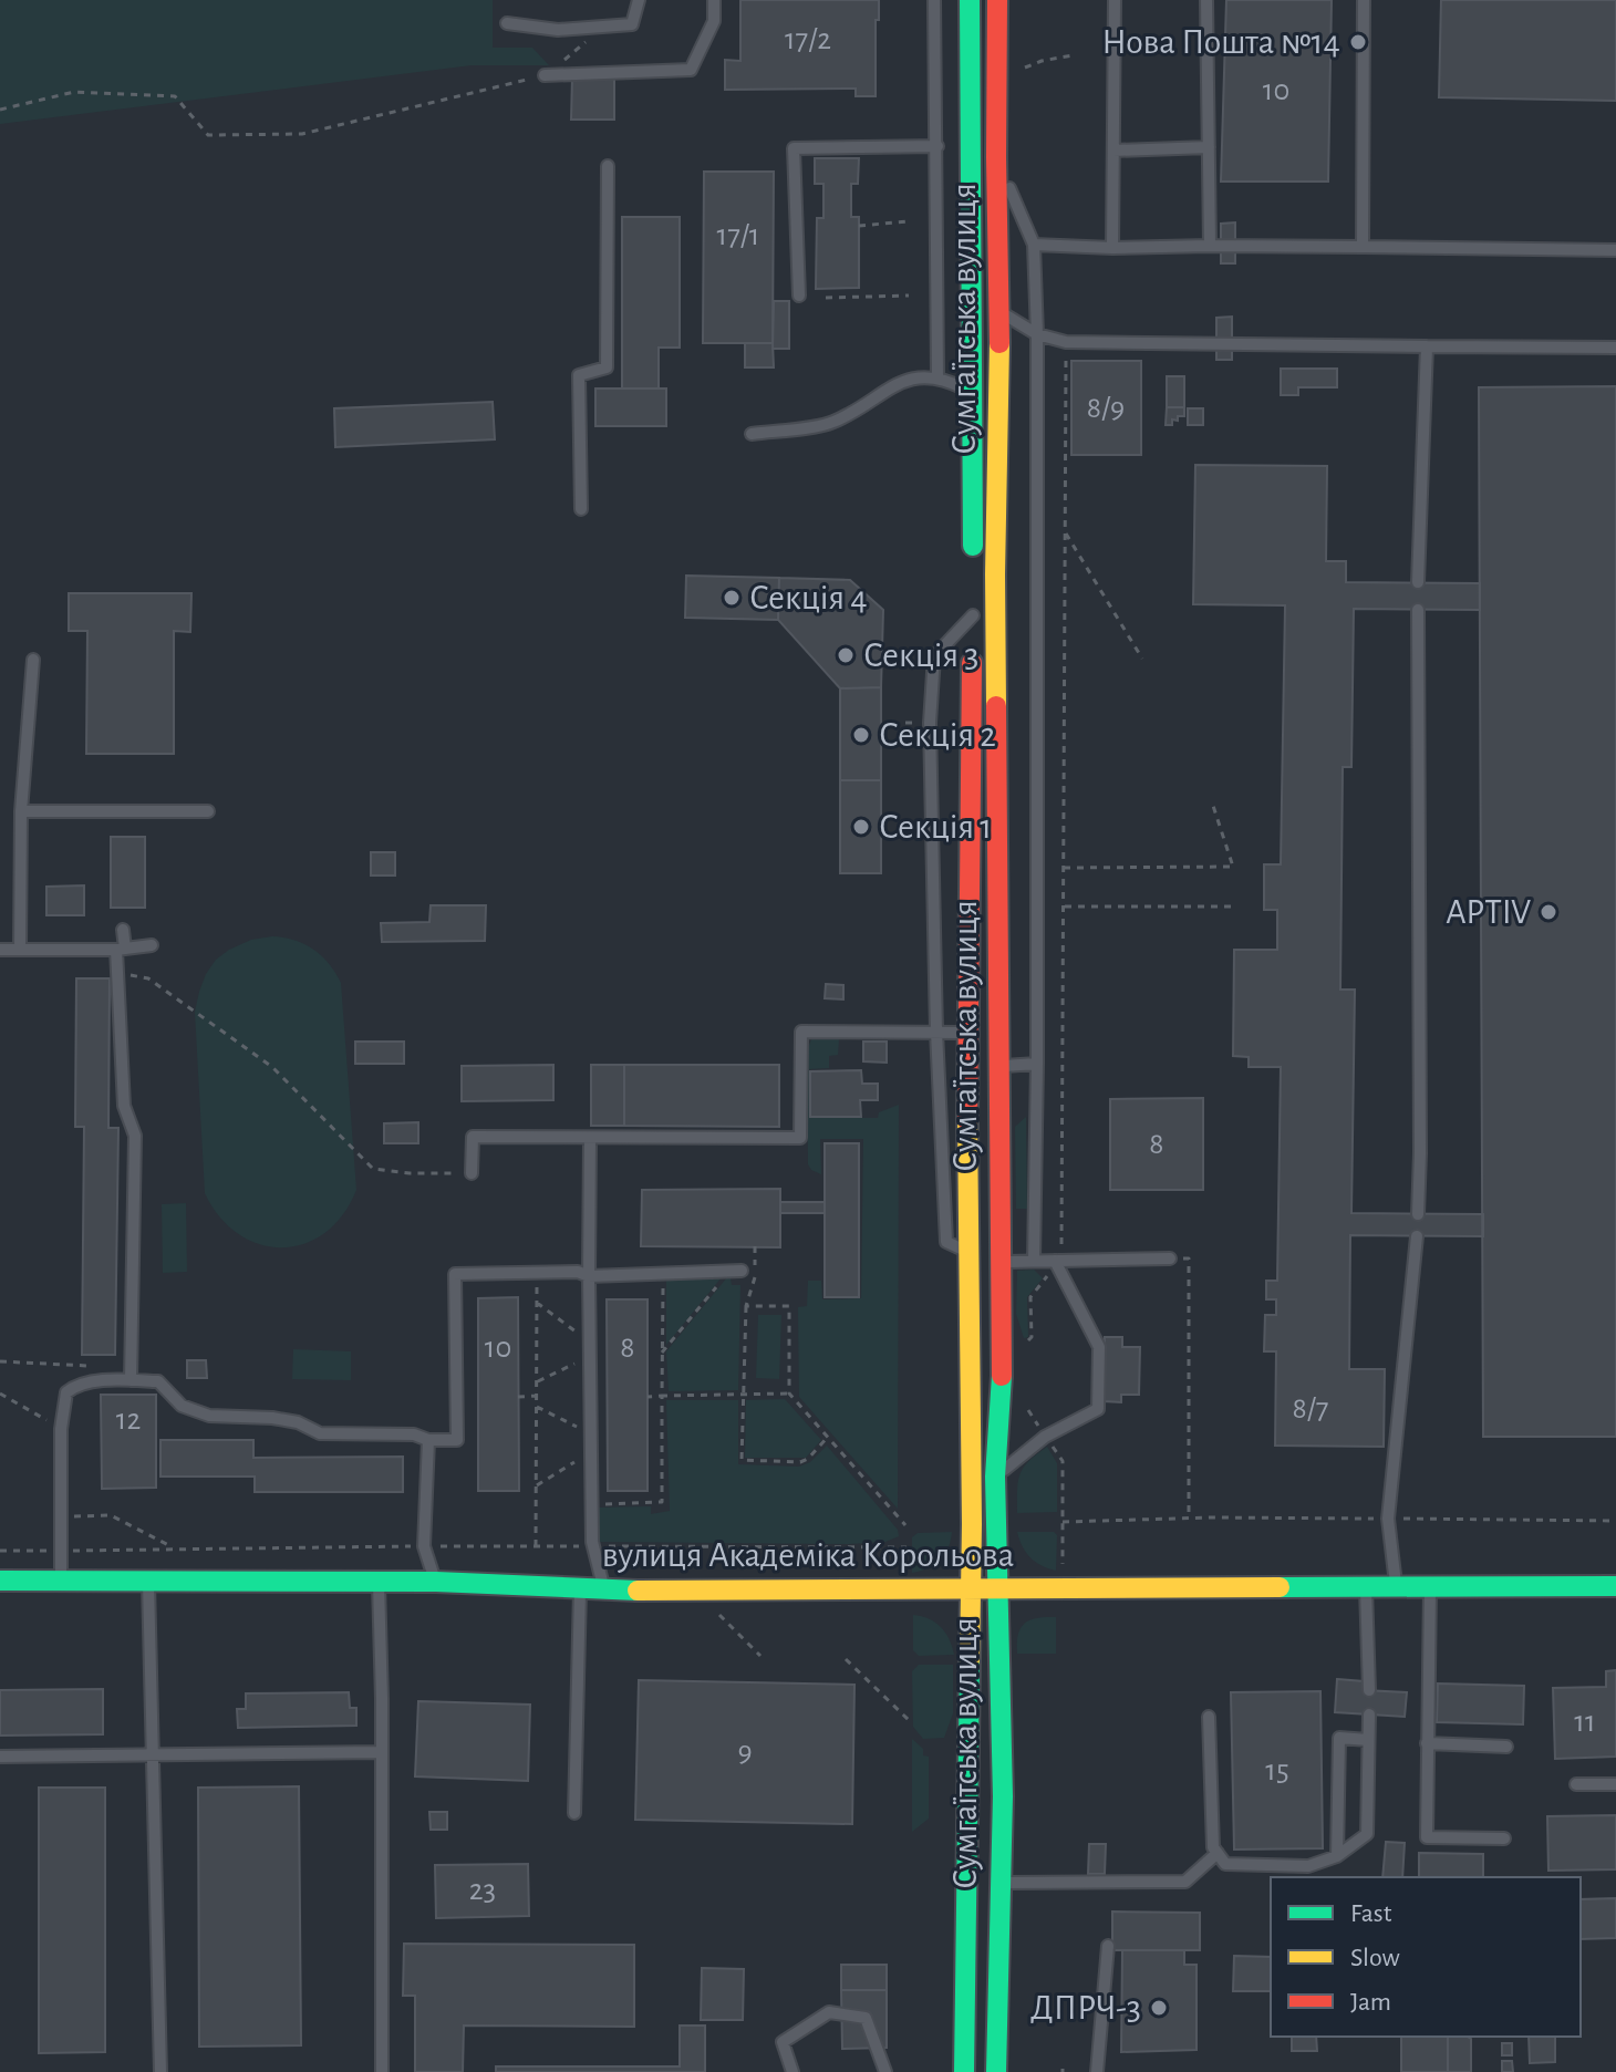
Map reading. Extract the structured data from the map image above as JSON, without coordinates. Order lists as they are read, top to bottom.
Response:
{
  "streets": {
    "main road": ["Сумгаїтська вулиця", "вулиця Академіка Корольова"]
  },
  "crossings": [
    ["Сумгаїтська вулиця", "вулиця Академіка Корольова"]
  ],
  "places": [
    "Нова Пошта №14",
    "Секція 4",
    "Секція 3",
    "Секція 2",
    "Секція 1",
    "APTIV",
    "ДПРЧ-3"
  ],
  "house_numbers": [
    "17/2",
    "10",
    "17/1",
    "8/9",
    "8",
    "10",
    "8",
    "8/7",
    "12",
    "11",
    "9",
    "15",
    "23"
  ],
  "legend": ["Fast", "Slow", "Jam"]
}
